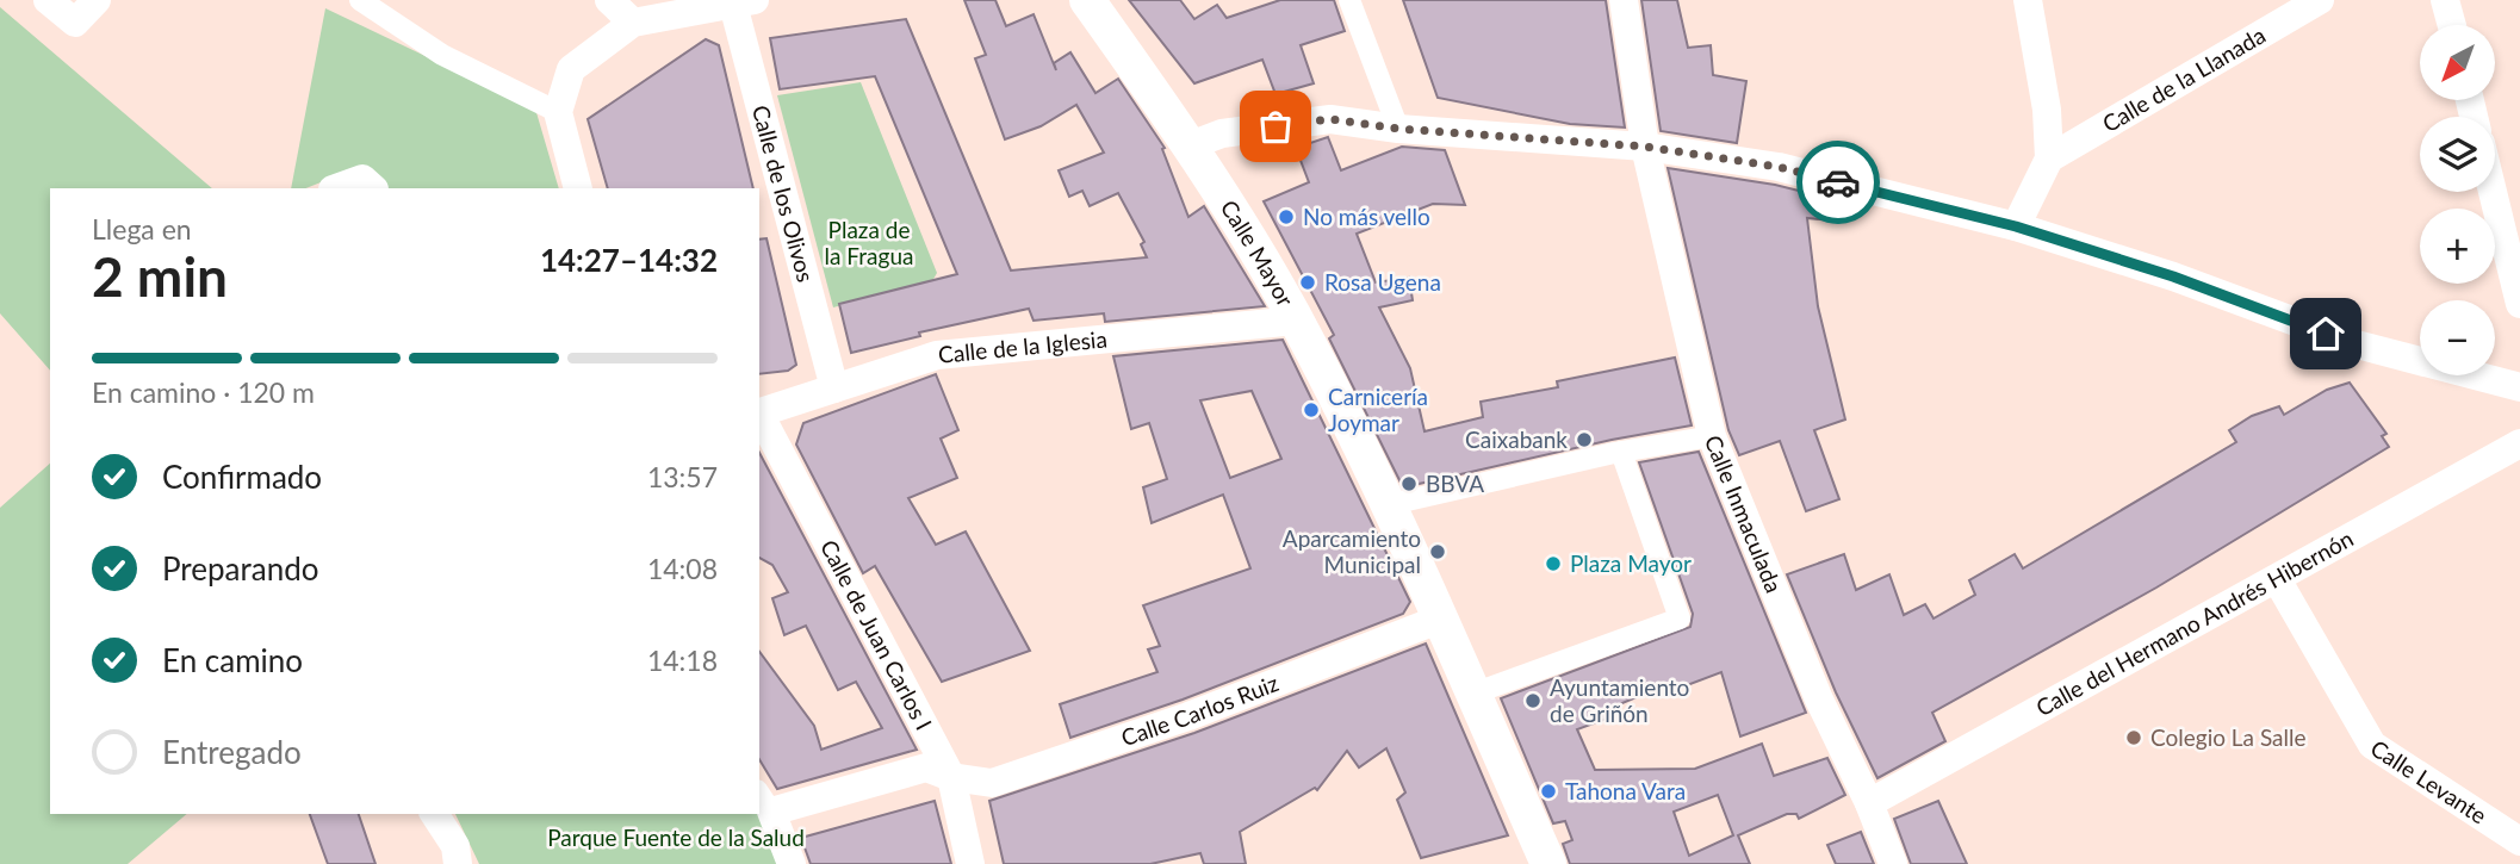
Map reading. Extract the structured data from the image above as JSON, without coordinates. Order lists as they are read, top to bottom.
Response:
{
  "streets": {
    "street": [
      "Calle de la Llanada",
      "Calle de los Olivos",
      "Calle Mayor",
      "Calle de la Iglesia",
      "Calle Inmaculada",
      "Calle del Hermano Andrés Hibernón",
      "Calle de Juan Carlos I",
      "Calle Carlos Ruiz",
      "Calle Levante"
    ]
  },
  "crossings": [
    ["Calle de los Olivos", "Calle de la Iglesia"],
    ["Calle Mayor", "Calle de la Iglesia"],
    ["Calle Mayor", "Calle Carlos Ruiz"],
    ["Calle Inmaculada", "Calle del Hermano Andrés Hibernón"],
    ["Calle del Hermano Andrés Hibernón", "Calle Levante"],
    ["Calle de Juan Carlos I", "Calle Carlos Ruiz"]
  ],
  "parks": ["Plaza de la Fragua", "Parque Fuente de la Salud"],
  "places": [
    "No más vello",
    "Rosa Ugena",
    "Carnicería Joymar",
    "Caixabank",
    "BBVA",
    "Aparcamiento Municipal",
    "Plaza Mayor",
    "Ayuntamiento de Griñón",
    "Colegio La Salle",
    "Tahona Vara"
  ],
  "north": "bottom left",
  "page": {
    "map_buttons": ["+", "−"],
    "heading": ["2 min", "Llega en", "14:27–14:32"],
    "bar": "En camino · 120 m",
    "list": [
      ["Confirmado", "13:57"],
      ["Preparando", "14:08"],
      ["En camino", "14:18"],
      "Entregado"
    ]
  }
}
